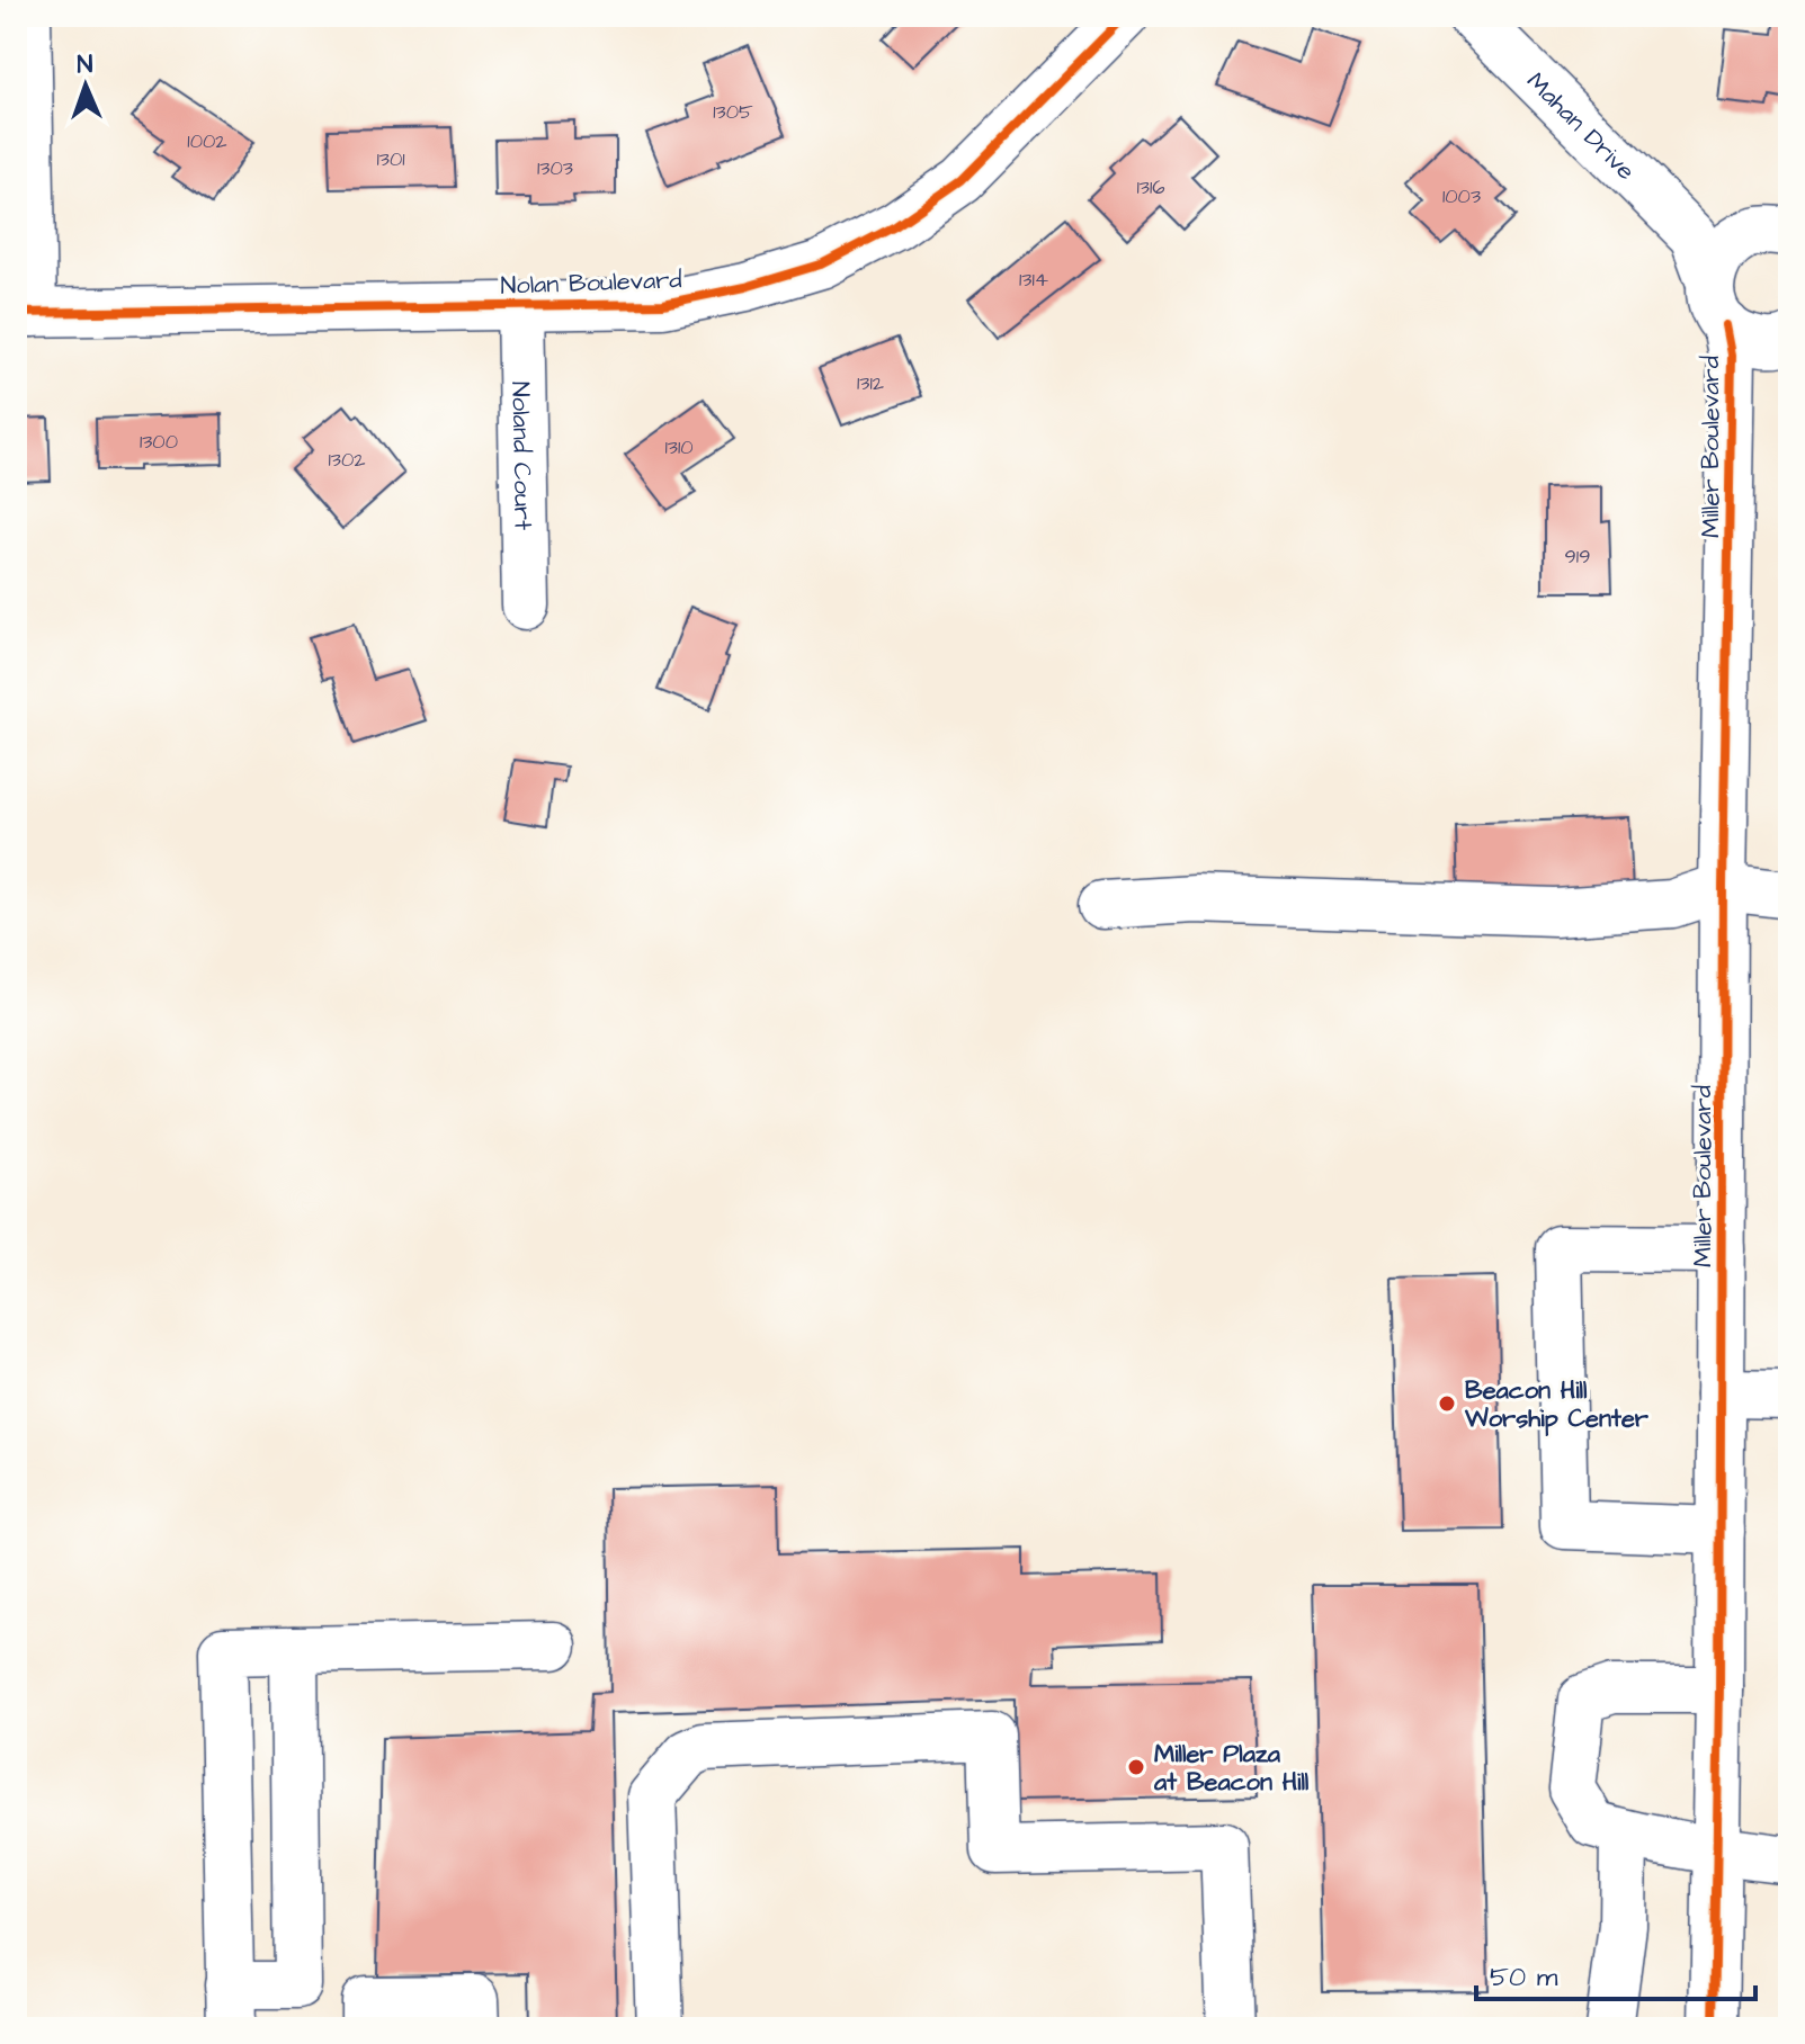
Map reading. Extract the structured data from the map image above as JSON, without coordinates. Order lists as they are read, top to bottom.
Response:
{
  "streets": {
    "street": [
      "Mahan Drive",
      "Nolan Boulevard",
      "Miller Boulevard",
      "Noland Court"
    ]
  },
  "crossings": [
    ["Mahan Drive", "Miller Boulevard"],
    ["Nolan Boulevard", "Noland Court"]
  ],
  "places": ["Beacon Hill Worship Center", "Miller Plaza at Beacon Hill"],
  "house_numbers": [
    "1305",
    "1002",
    "1301",
    "1303",
    "1316",
    "1003",
    "1314",
    "1312",
    "1300",
    "1310",
    "1302",
    "919"
  ],
  "scale_bar": "50 m",
  "north": "top"
}
